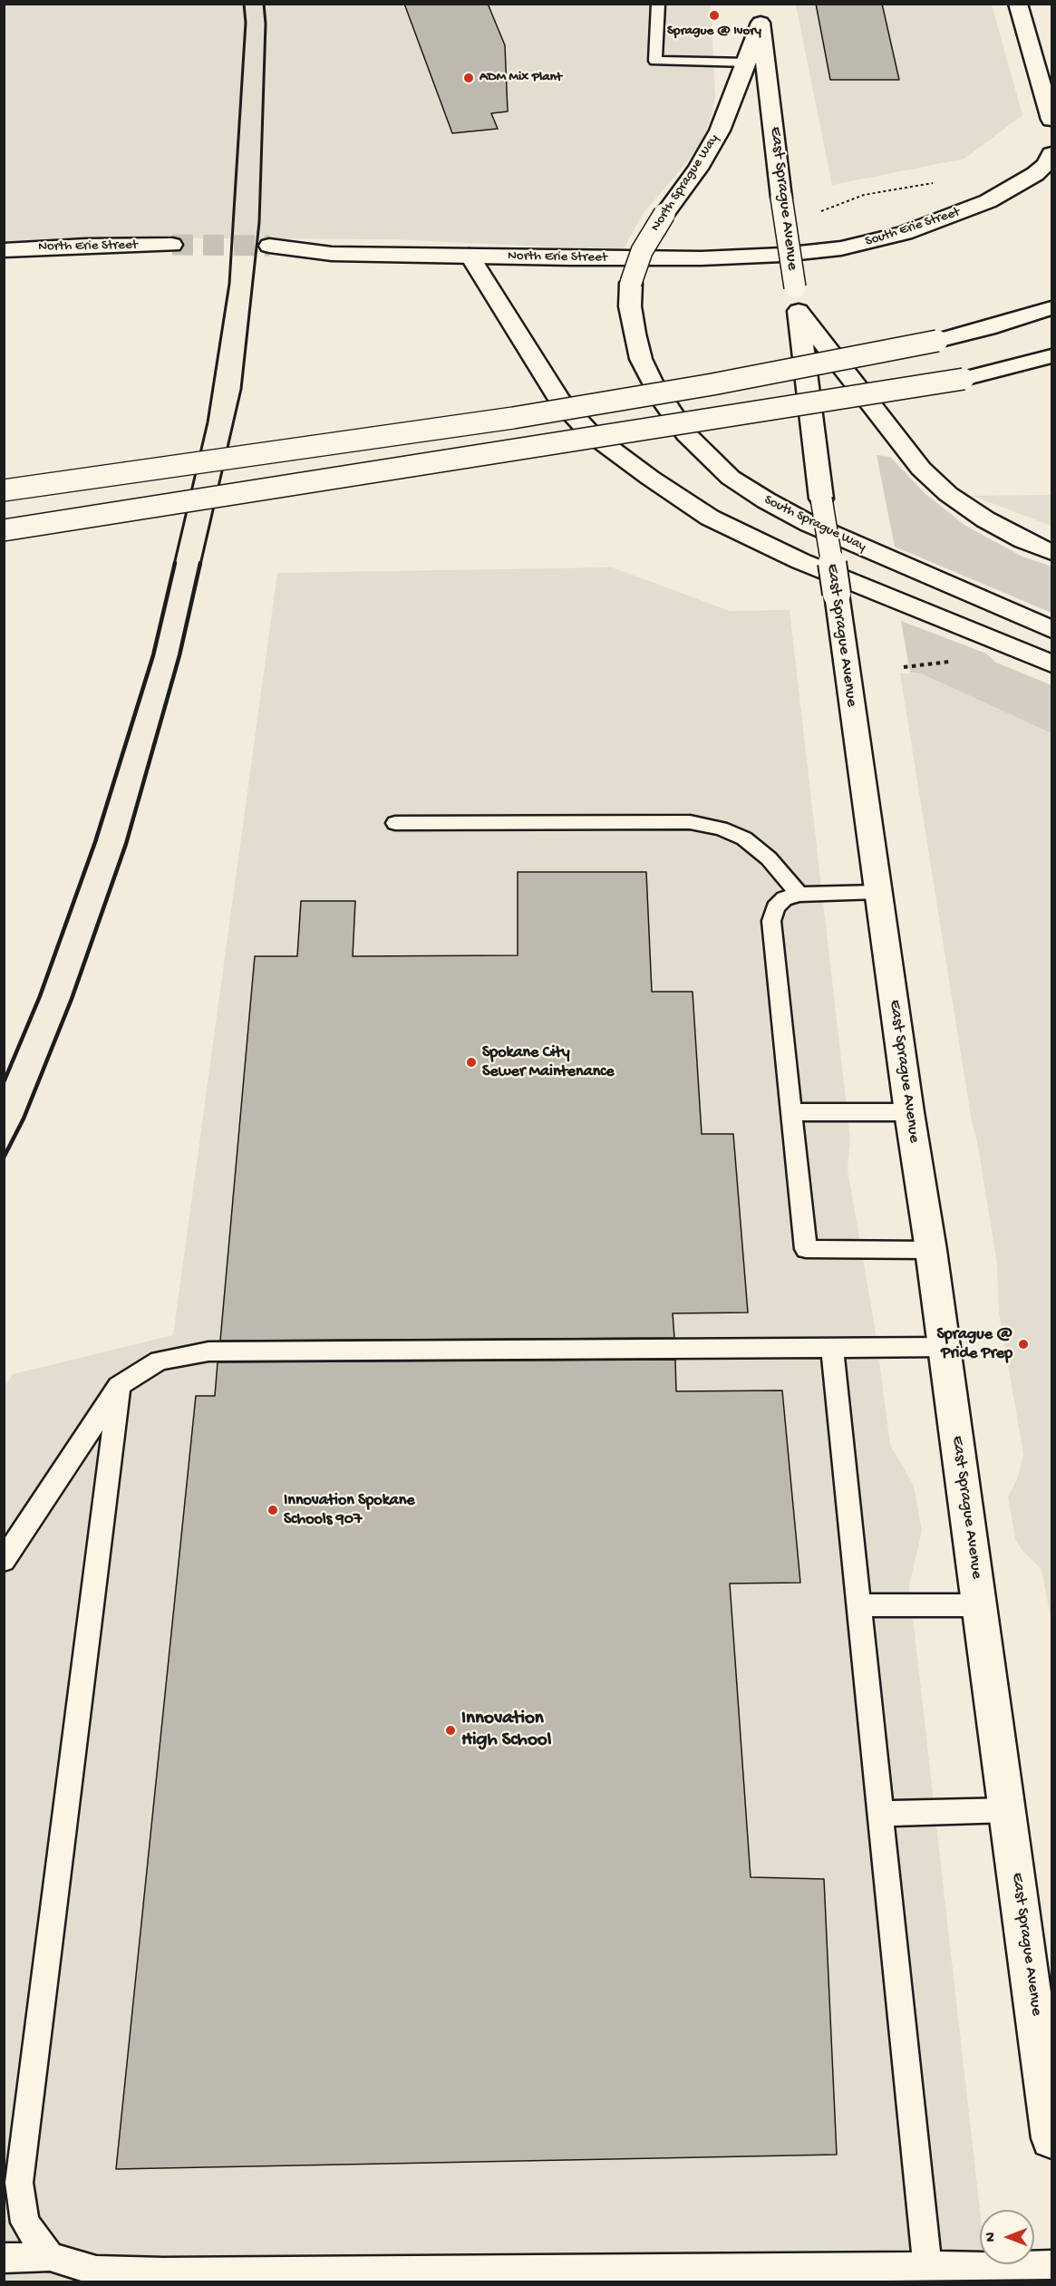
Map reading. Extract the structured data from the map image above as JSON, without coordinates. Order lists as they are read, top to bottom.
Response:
{
  "streets": {
    "main road": [
      "North Sprague Way",
      "East Sprague Avenue",
      "South Erie Street",
      "North Erie Street",
      "South Sprague Way"
    ]
  },
  "crossings": [
    ["North Sprague Way", "East Sprague Avenue"],
    ["North Sprague Way", "South Sprague Way"],
    ["South Erie Street", "North Erie Street"]
  ],
  "places": [
    "Sprague @ Ivory",
    "ADM Mix Plant",
    "Spokane City Sewer Maintenance",
    "Sprague @ Pride Prep",
    "Innovation Spokane Schools 907",
    "Innovation High School"
  ],
  "north": "left"
}
